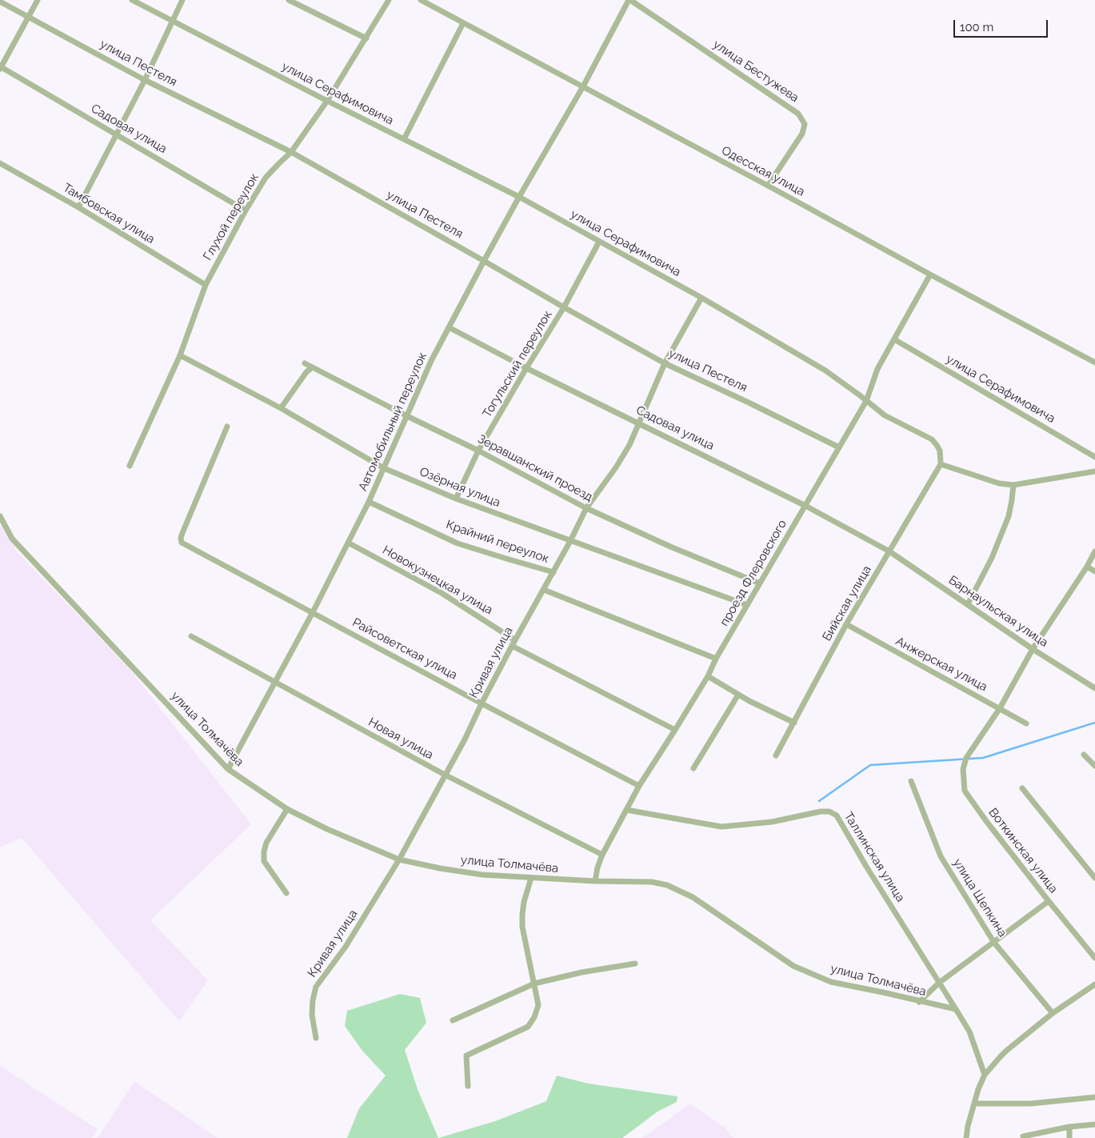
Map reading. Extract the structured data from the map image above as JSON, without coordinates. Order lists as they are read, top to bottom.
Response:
{
  "streets": {
    "street": [
      "улица Пестеля",
      "улица Бестужева",
      "улица Серафимовича",
      "Садовая улица",
      "Одесская улица",
      "Тамбовская улица",
      "Глухой переулок",
      "Тогульский переулок",
      "Автомобильный переулок",
      "Зеравшанский проезд",
      "Озёрная улица",
      "Крайний переулок",
      "проезд Флеровского",
      "Новокузнецкая улица",
      "Бийская улица",
      "Барнаульская улица",
      "Райсоветская улица",
      "Кривая улица",
      "Анжерская улица",
      "улица Толмачёва",
      "Новая улица",
      "Воткинская улица",
      "Таллинская улица",
      "улица Щепкина"
    ]
  },
  "crossings": [
    ["улица Пестеля", "Глухой переулок"],
    ["улица Пестеля", "Тогульский переулок"],
    ["улица Пестеля", "Автомобильный переулок"],
    ["улица Пестеля", "проезд Флеровского"],
    ["улица Пестеля", "Кривая улица"],
    ["улица Бестужева", "Одесская улица"],
    ["улица Бестужева", "Автомобильный переулок"],
    ["улица Серафимовича", "Глухой переулок"],
    ["улица Серафимовича", "Тогульский переулок"],
    ["улица Серафимовича", "Автомобильный переулок"],
    ["улица Серафимовича", "проезд Флеровского"],
    ["улица Серафимовича", "Бийская улица"],
    ["улица Серафимовича", "Кривая улица"],
    ["Садовая улица", "Глухой переулок"],
    ["Садовая улица", "Тогульский переулок"],
    ["Садовая улица", "Автомобильный переулок"],
    ["Садовая улица", "проезд Флеровского"],
    ["Садовая улица", "Бийская улица"],
    ["Садовая улица", "Барнаульская улица"],
    ["Садовая улица", "Кривая улица"],
    ["Одесская улица", "Автомобильный переулок"],
    ["Одесская улица", "проезд Флеровского"],
    ["Тамбовская улица", "Глухой переулок"],
    ["Глухой переулок", "Озёрная улица"],
    ["Тогульский переулок", "Зеравшанский проезд"],
    ["Тогульский переулок", "Озёрная улица"],
    ["Автомобильный переулок", "Зеравшанский проезд"],
    ["Автомобильный переулок", "Озёрная улица"],
    ["Автомобильный переулок", "Крайний переулок"],
    ["Автомобильный переулок", "Новокузнецкая улица"],
    ["Автомобильный переулок", "Райсоветская улица"],
    ["Автомобильный переулок", "улица Толмачёва"],
    ["Автомобильный переулок", "Новая улица"],
    ["Зеравшанский проезд", "проезд Флеровского"],
    ["Зеравшанский проезд", "Кривая улица"],
    ["Озёрная улица", "проезд Флеровского"],
    ["Озёрная улица", "Кривая улица"],
    ["Крайний переулок", "Кривая улица"],
    ["проезд Флеровского", "Райсоветская улица"],
    ["проезд Флеровского", "улица Толмачёва"],
    ["проезд Флеровского", "Новая улица"],
    ["проезд Флеровского", "Таллинская улица"],
    ["Новокузнецкая улица", "Кривая улица"],
    ["Бийская улица", "Барнаульская улица"],
    ["Бийская улица", "Анжерская улица"],
    ["Барнаульская улица", "Воткинская улица"],
    ["Райсоветская улица", "Кривая улица"],
    ["Кривая улица", "улица Толмачёва"],
    ["Кривая улица", "Новая улица"],
    ["Анжерская улица", "Воткинская улица"],
    ["улица Толмачёва", "Таллинская улица"]
  ],
  "scale_bar": "100 m"
}
